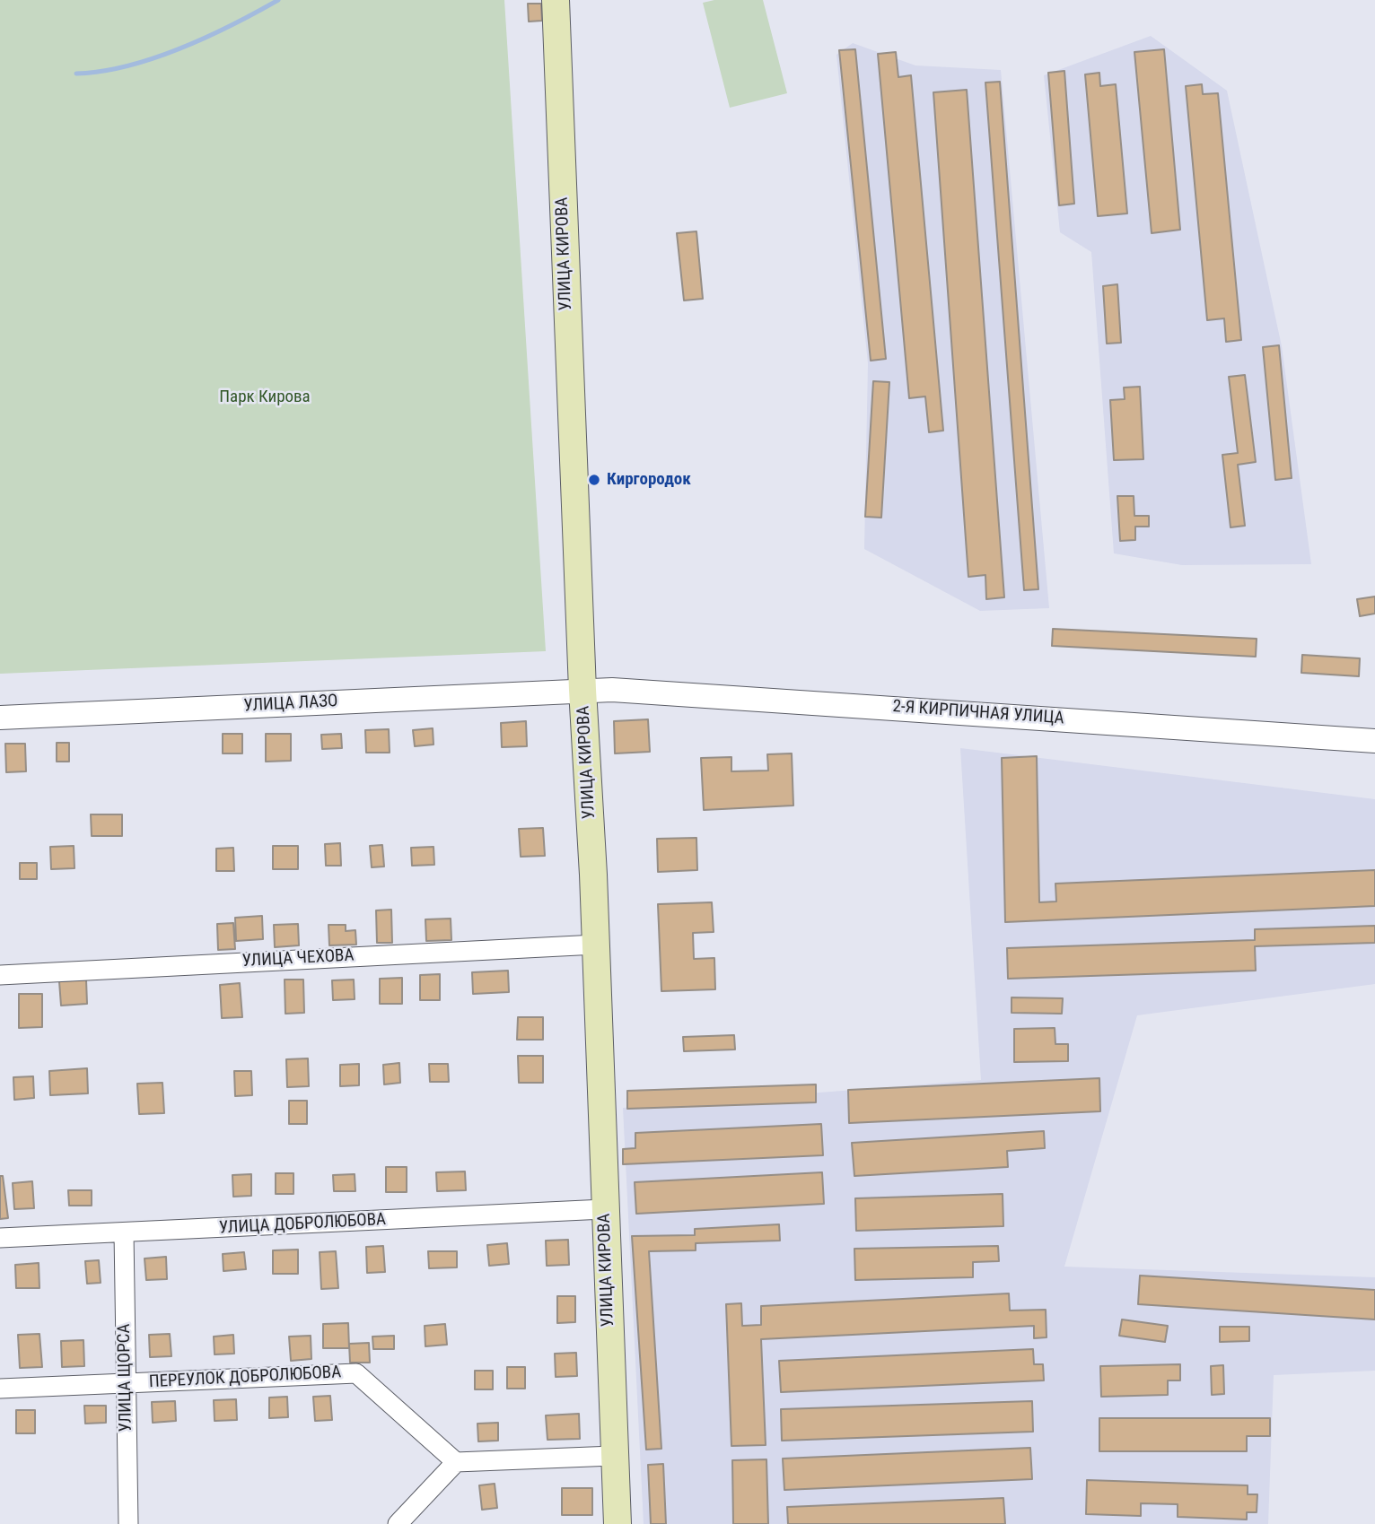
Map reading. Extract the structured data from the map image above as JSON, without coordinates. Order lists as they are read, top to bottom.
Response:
{
  "streets": {
    "main road": ["УЛИЦА КИРОВА"],
    "street": [
      "УЛИЦА ЛАЗО",
      "2-Я КИРПИЧНАЯ УЛИЦА",
      "УЛИЦА ЧЕХОВА",
      "УЛИЦА ДОБРОЛЮБОВА",
      "УЛИЦА ЩОРСА",
      "ПЕРЕУЛОК ДОБРОЛЮБОВА"
    ]
  },
  "crossings": [
    ["УЛИЦА КИРОВА", "УЛИЦА ЛАЗО"],
    ["УЛИЦА КИРОВА", "2-Я КИРПИЧНАЯ УЛИЦА"],
    ["УЛИЦА КИРОВА", "УЛИЦА ЧЕХОВА"],
    ["УЛИЦА КИРОВА", "УЛИЦА ДОБРОЛЮБОВА"],
    ["УЛИЦА ЛАЗО", "2-Я КИРПИЧНАЯ УЛИЦА"],
    ["УЛИЦА ДОБРОЛЮБОВА", "УЛИЦА ЩОРСА"],
    ["УЛИЦА ЩОРСА", "ПЕРЕУЛОК ДОБРОЛЮБОВА"]
  ],
  "parks": ["Парк Кирова"],
  "places": ["Киргородок"]
}
